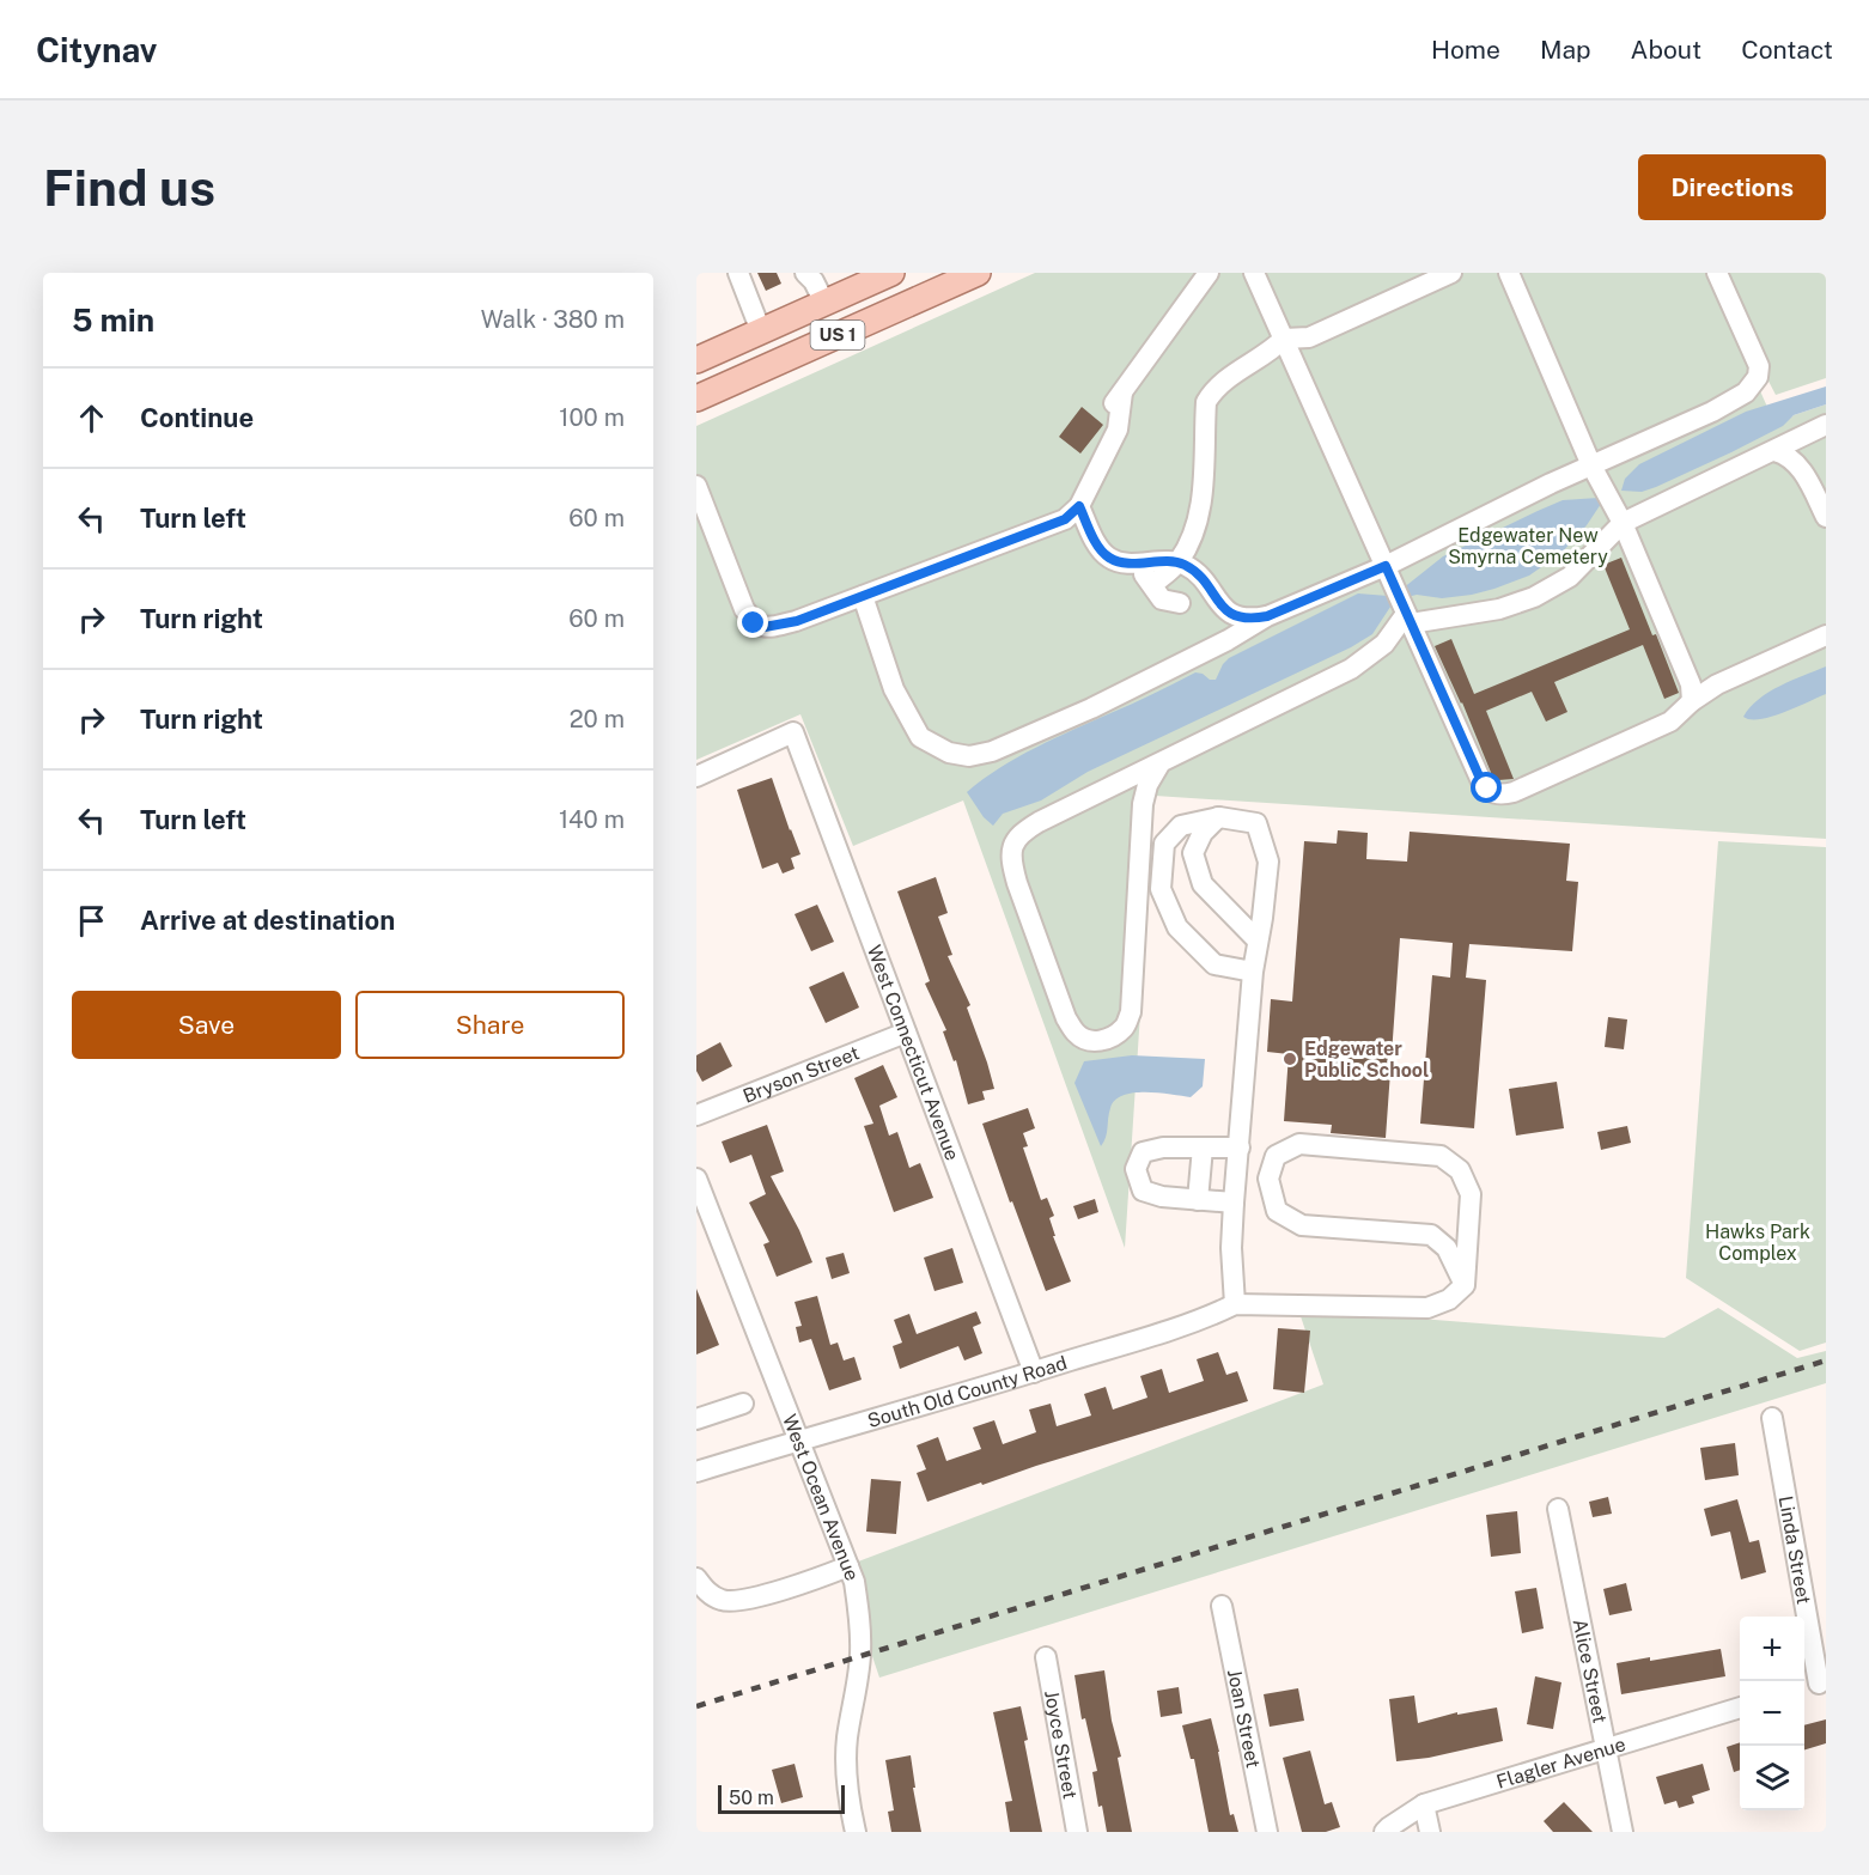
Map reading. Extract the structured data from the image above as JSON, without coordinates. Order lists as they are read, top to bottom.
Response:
{
  "streets": {
    "main road": ["US 1"],
    "street": [
      "West Connecticut Avenue",
      "Bryson Street",
      "South Old County Road",
      "West Ocean Avenue",
      "Linda Street",
      "Alice Street",
      "Joan Street",
      "Joyce Street",
      "Flagler Avenue"
    ]
  },
  "crossings": [
    ["West Connecticut Avenue", "Bryson Street"],
    ["West Connecticut Avenue", "South Old County Road"],
    ["South Old County Road", "West Ocean Avenue"],
    ["Alice Street", "Flagler Avenue"]
  ],
  "parks": ["Edgewater New Smyrna Cemetery", "Hawks Park Complex"],
  "places": ["Edgewater Public School"],
  "scale_bar": "50 m",
  "page": {
    "header": "Citynav",
    "nav": [
      "Home",
      "Map",
      "About",
      "Contact"
    ],
    "buttons": [
      "Directions",
      ["Save", "Share"]
    ],
    "title": "Find us",
    "heading": ["5 min", "Walk · 380 m"],
    "list": [
      ["Continue", "100 m"],
      ["Turn left", "60 m"],
      ["Turn right", "60 m"],
      ["Turn right", "20 m"],
      ["Turn left", "140 m"],
      "Arrive at destination"
    ],
    "map_buttons": ["+", "−"],
    "scale": "50 m"
  }
}
